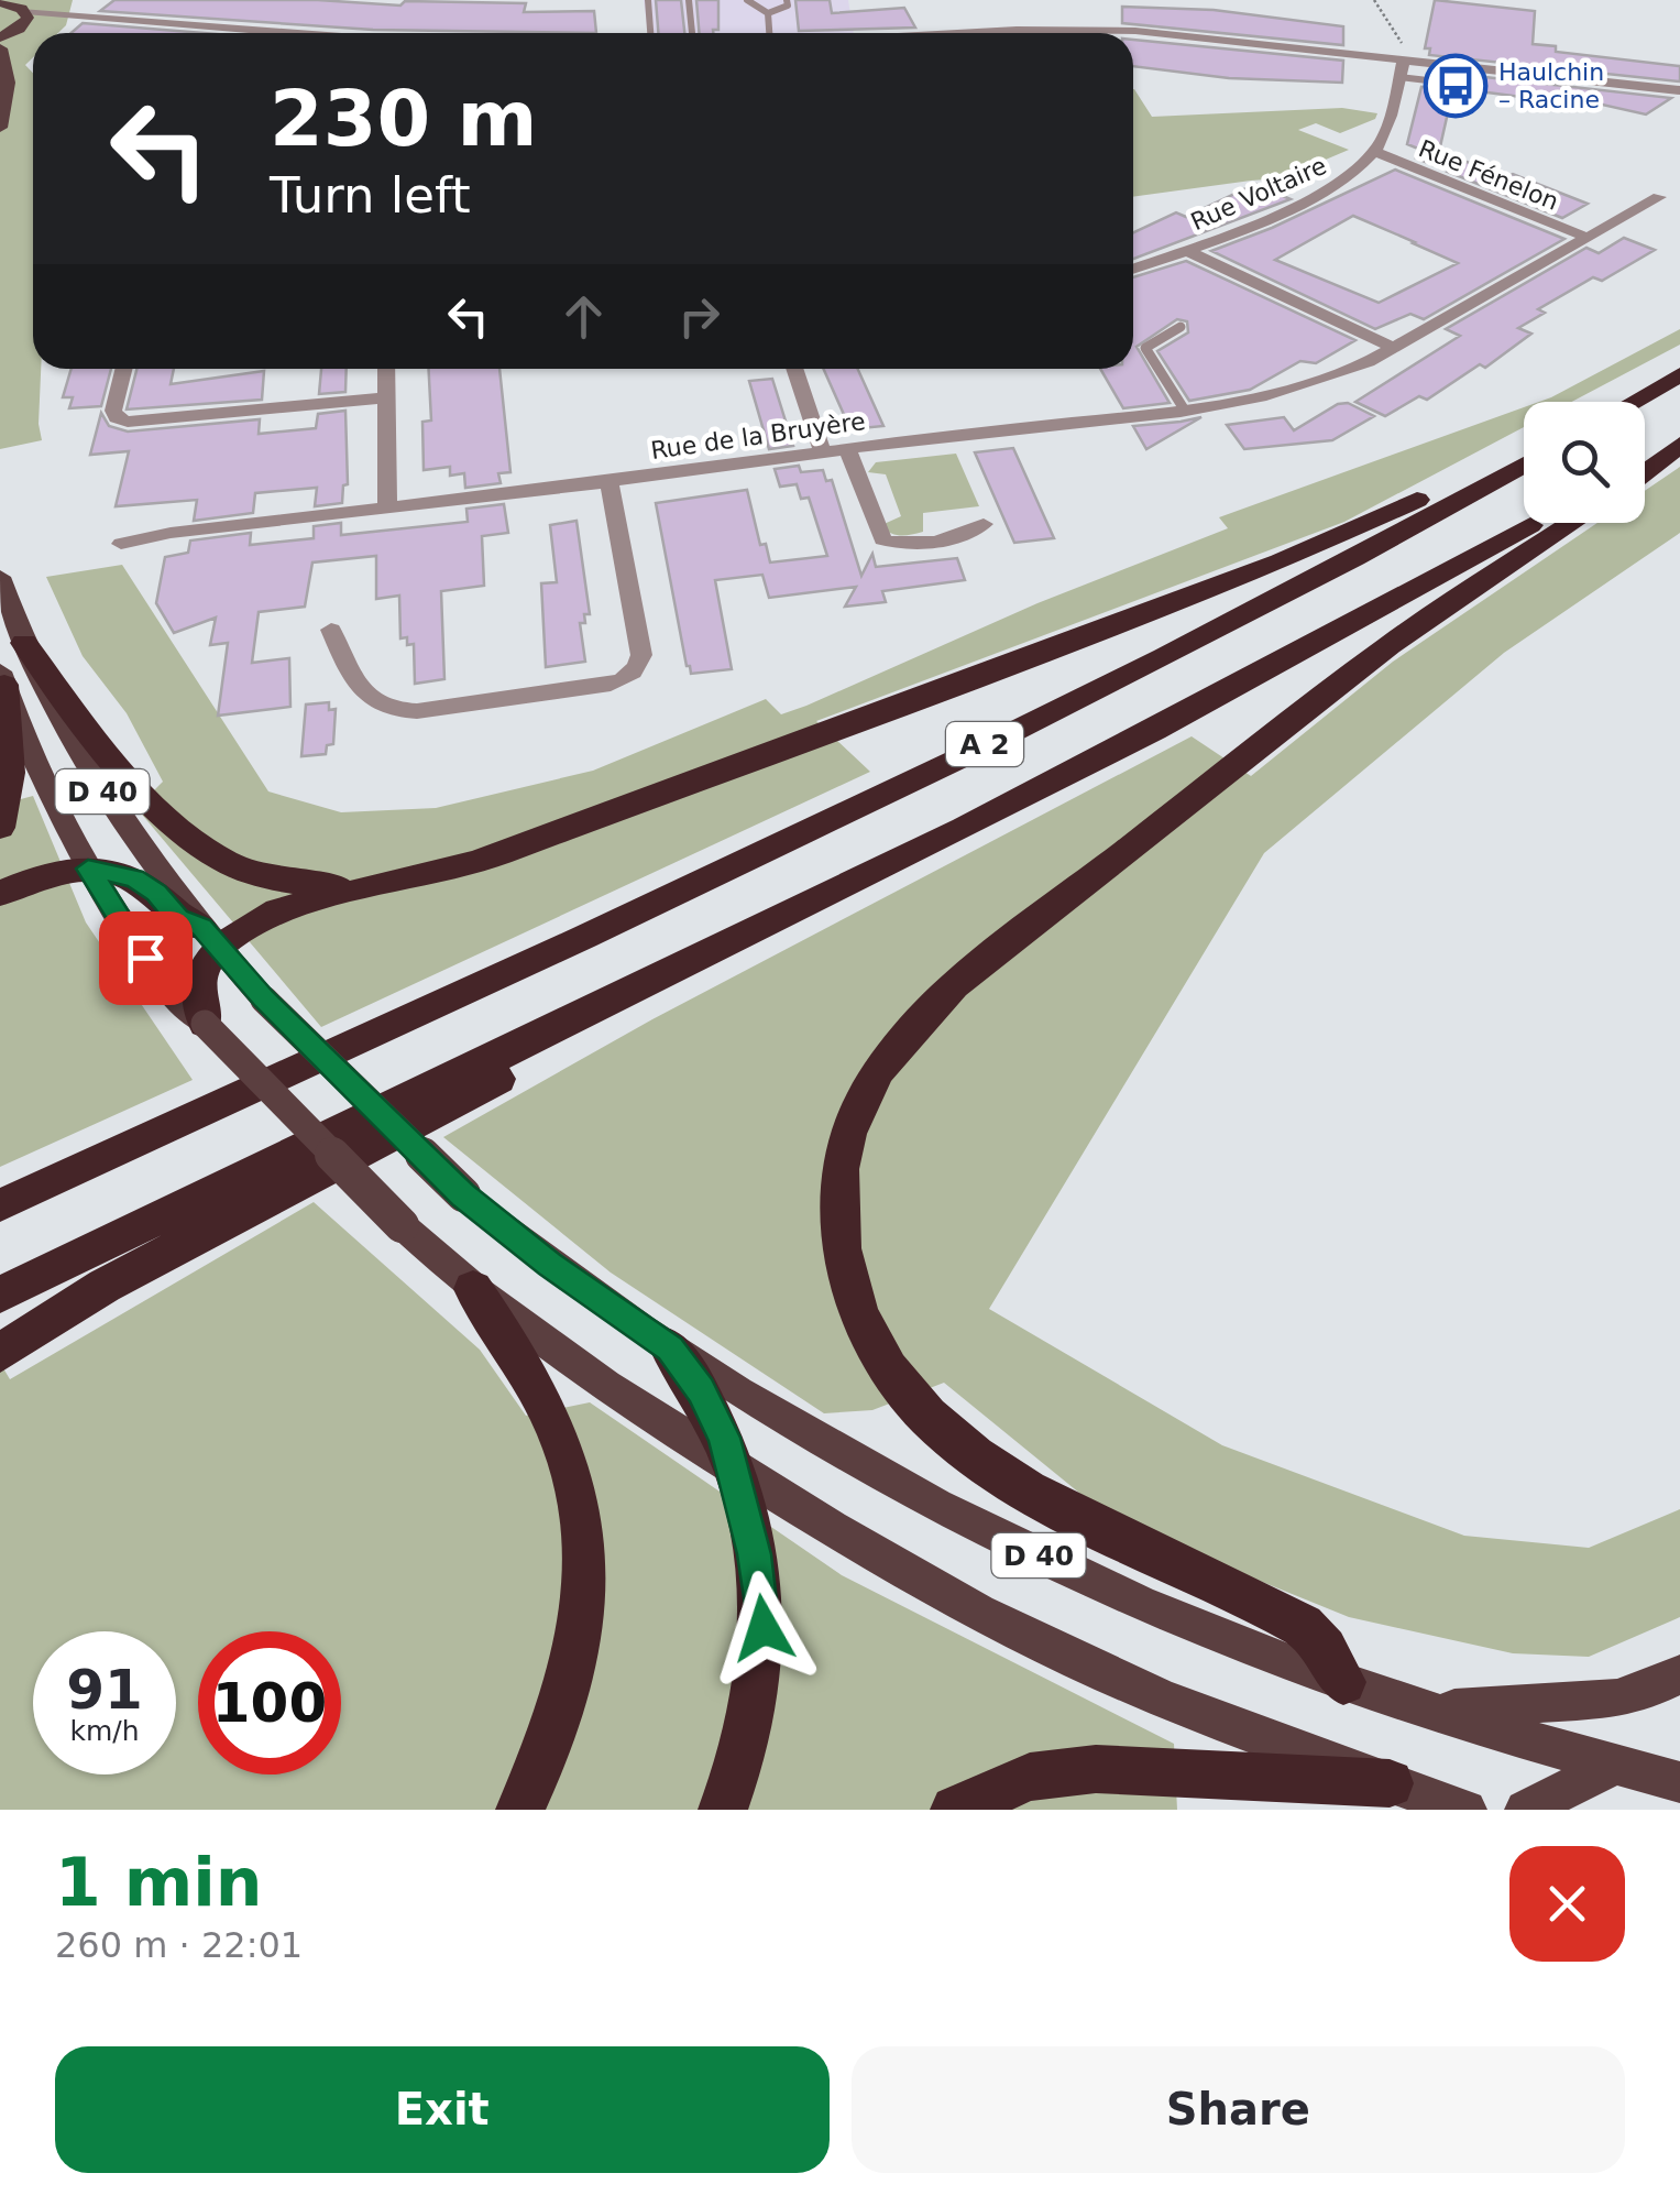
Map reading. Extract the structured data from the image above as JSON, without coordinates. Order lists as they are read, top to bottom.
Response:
{
  "streets": {
    "highway": ["A 2"],
    "main road": ["D 40"],
    "street": ["Rue Fénelon", "Rue Voltaire", "Rue de la Bruyère"]
  },
  "crossings": [
    ["Rue Fénelon", "Rue Voltaire"],
    ["Rue Fénelon", "Rue de la Bruyère"]
  ],
  "places": {
    "bus stop": ["Haulchin – Racine"]
  },
  "page": {
    "turn": ["230 m", "Turn left"],
    "speed": "91 km/h",
    "limit": "100",
    "heading": ["1 min", "260 m · 22:01"],
    "buttons": ["Exit", "Share"]
  }
}
